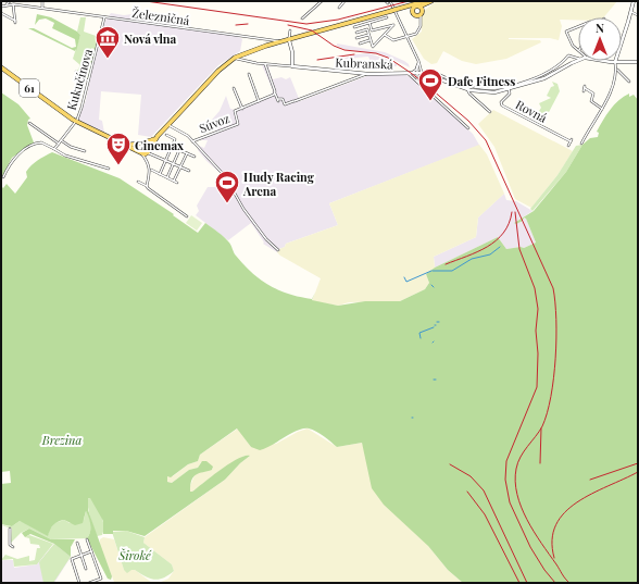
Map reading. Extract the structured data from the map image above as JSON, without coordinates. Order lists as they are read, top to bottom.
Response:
{
  "streets": {
    "main road": ["61"],
    "street": [
      "Železničná",
      "Kubranská",
      "Kukučínova",
      "Rovná",
      "Súvoz"
    ]
  },
  "crossings": [
    ["Železničná", "Kukučínova"],
    ["Kubranská", "Rovná"],
    ["Kukučínova", "61"]
  ],
  "parks": ["Brezina", "Široké"],
  "places": {
    "museum": ["Nová vlna"],
    "sports": ["Dafe Fitness", "Hudy Racing Arena"],
    "theatre": ["Cinemax"]
  },
  "north": "top"
}
